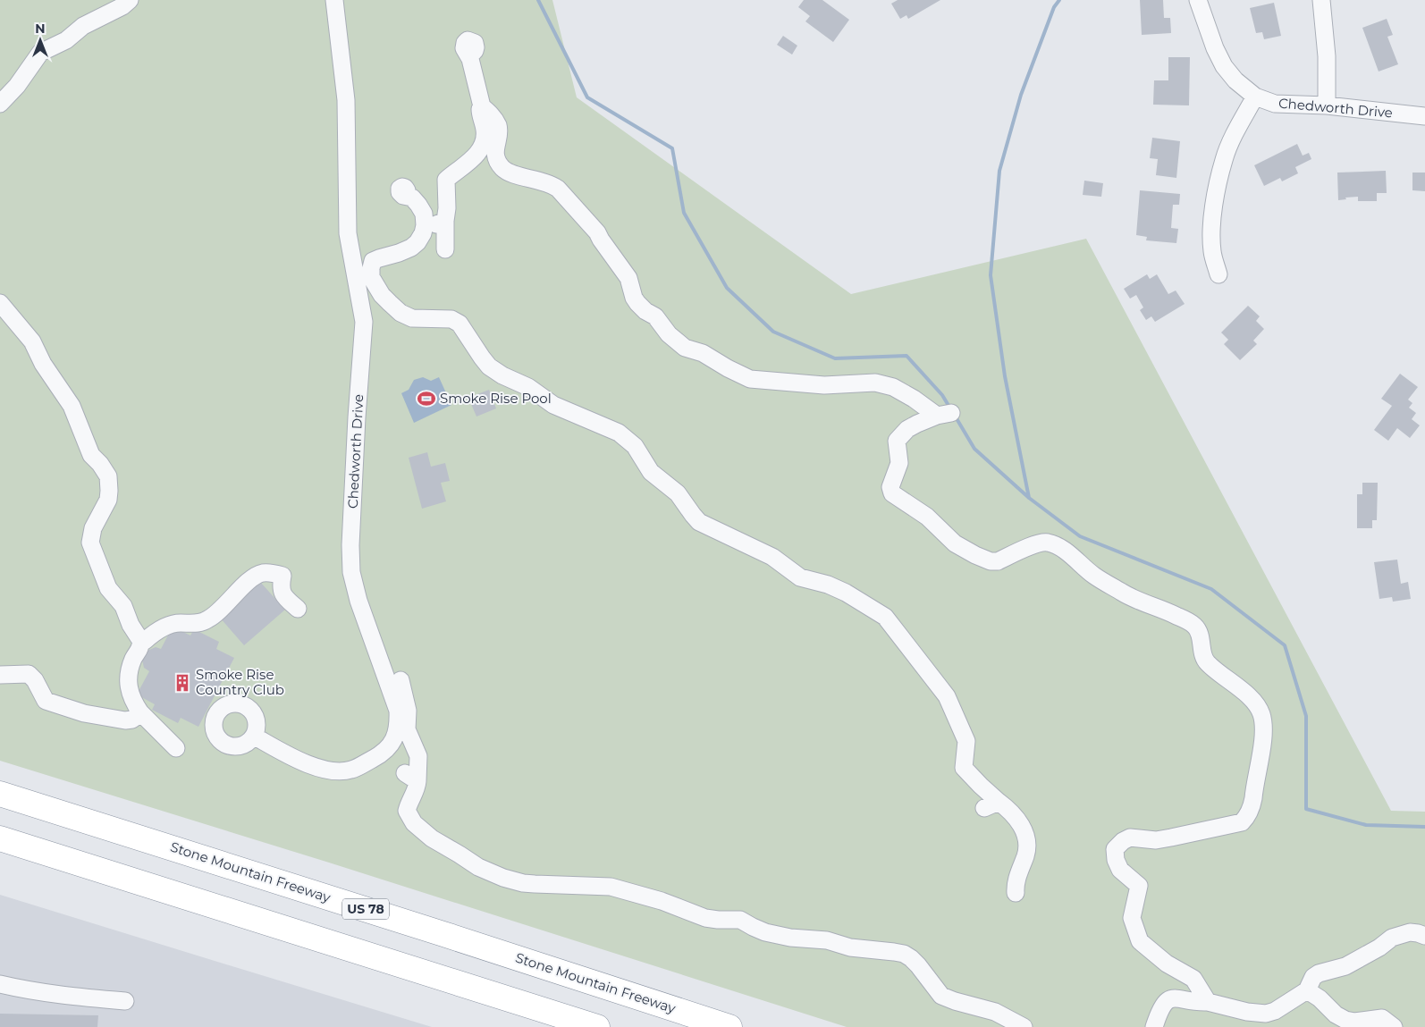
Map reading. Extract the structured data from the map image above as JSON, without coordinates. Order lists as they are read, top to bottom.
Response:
{
  "streets": {
    "highway": ["Stone Mountain Freeway", "US 78"],
    "street": ["Chedworth Drive"]
  },
  "places": {
    "sports": ["Smoke Rise Pool"],
    "building": ["Smoke Rise Country Club"]
  },
  "north": "top"
}
